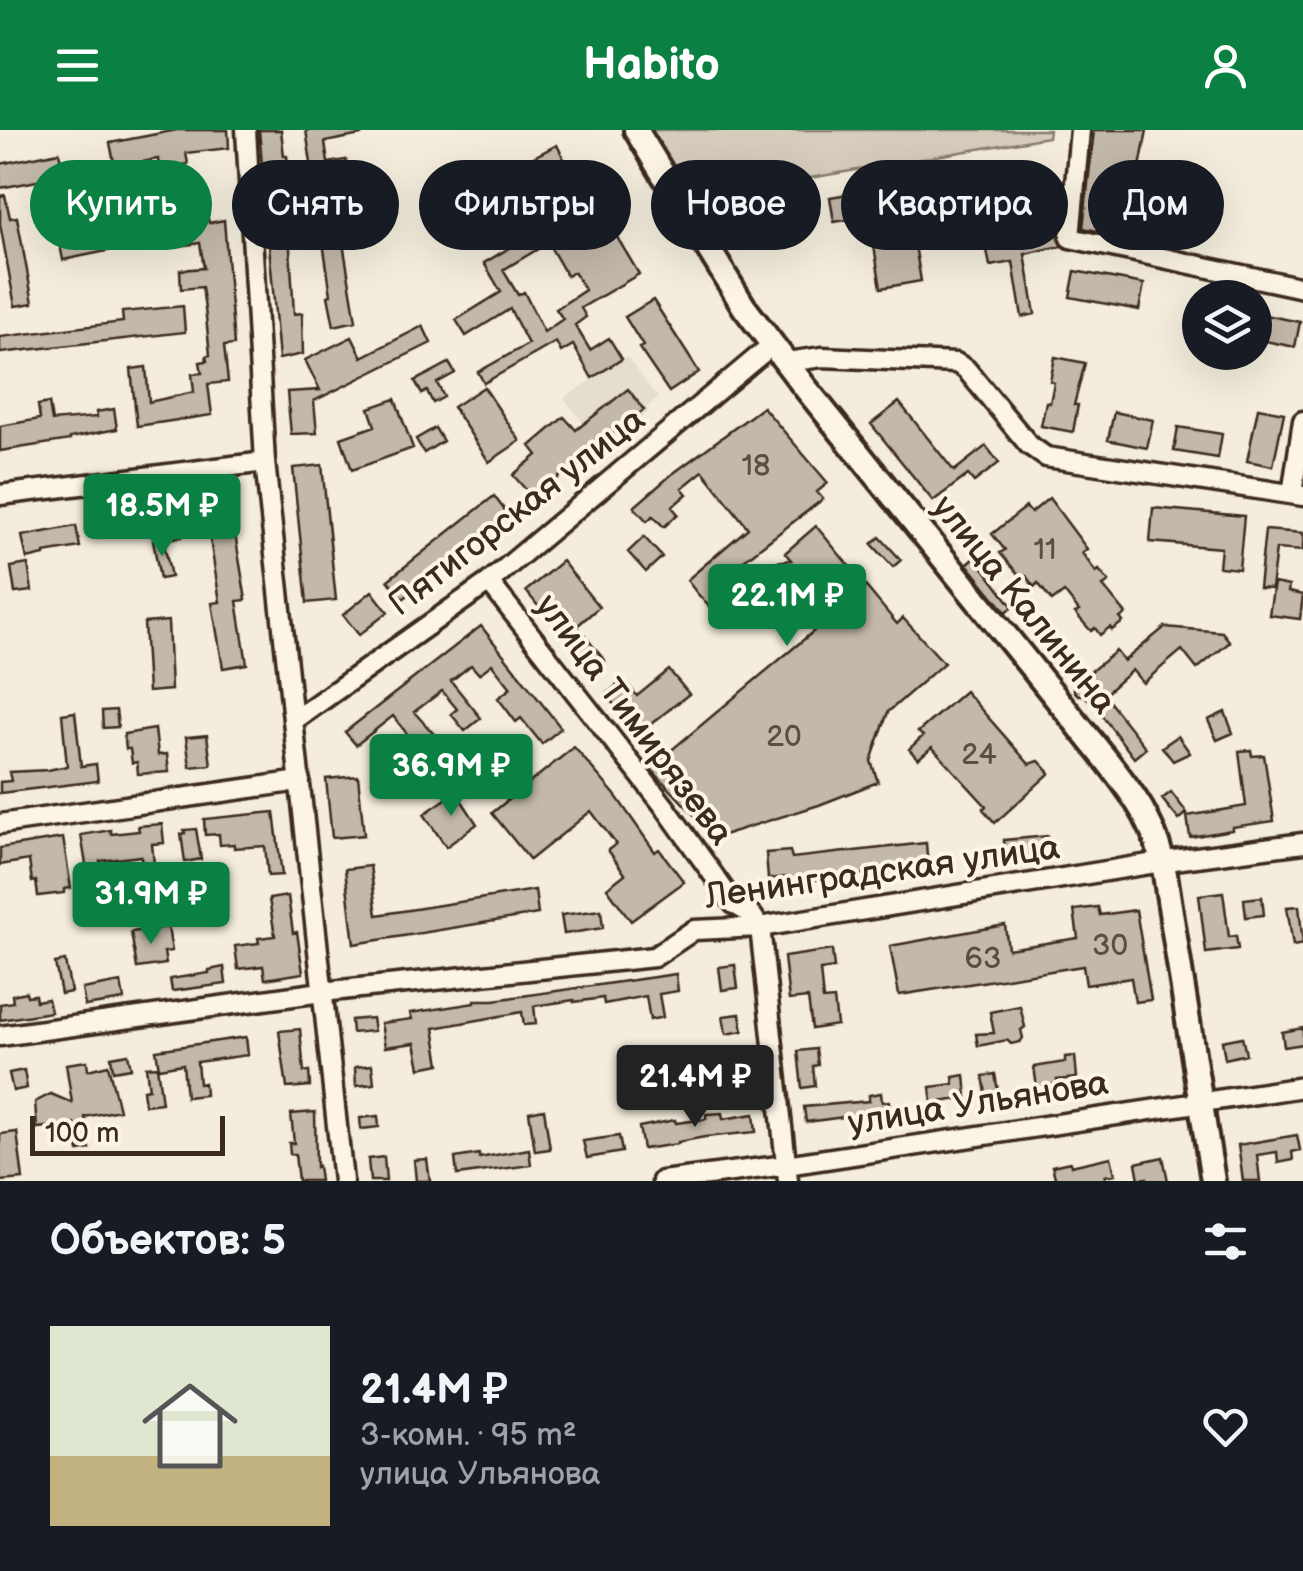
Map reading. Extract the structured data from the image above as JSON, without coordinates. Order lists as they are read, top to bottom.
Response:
{
  "streets": {
    "main road": ["улица Калинина"],
    "street": [
      "Пятигорская улица",
      "улица Тимирязева",
      "Ленинградская улица",
      "улица Ульянова"
    ]
  },
  "crossings": [
    ["Пятигорская улица", "улица Калинина"],
    ["Пятигорская улица", "улица Тимирязева"],
    ["улица Калинина", "Ленинградская улица"],
    ["улица Калинина", "улица Ульянова"],
    ["улица Тимирязева", "Ленинградская улица"]
  ],
  "house_numbers": [
    "18",
    "11",
    "20",
    "24",
    "30",
    "63"
  ],
  "scale_bar": "100 m",
  "page": {
    "header": "Habito",
    "chip": [
      "Купить",
      "Снять",
      "Фильтры",
      "Новое",
      "Квартира",
      "Дом"
    ],
    "price": [
      "18.5M ₽",
      "22.1M ₽",
      "36.9M ₽",
      "31.9M ₽",
      "21.4M ₽"
    ],
    "scale": "100 m",
    "heading": "Объектов: 5",
    "list": [
      {
        "name": "21.4M ₽",
        "note": "3-комн. · 95 m² · улица Ульянова"
      }
    ]
  }
}
